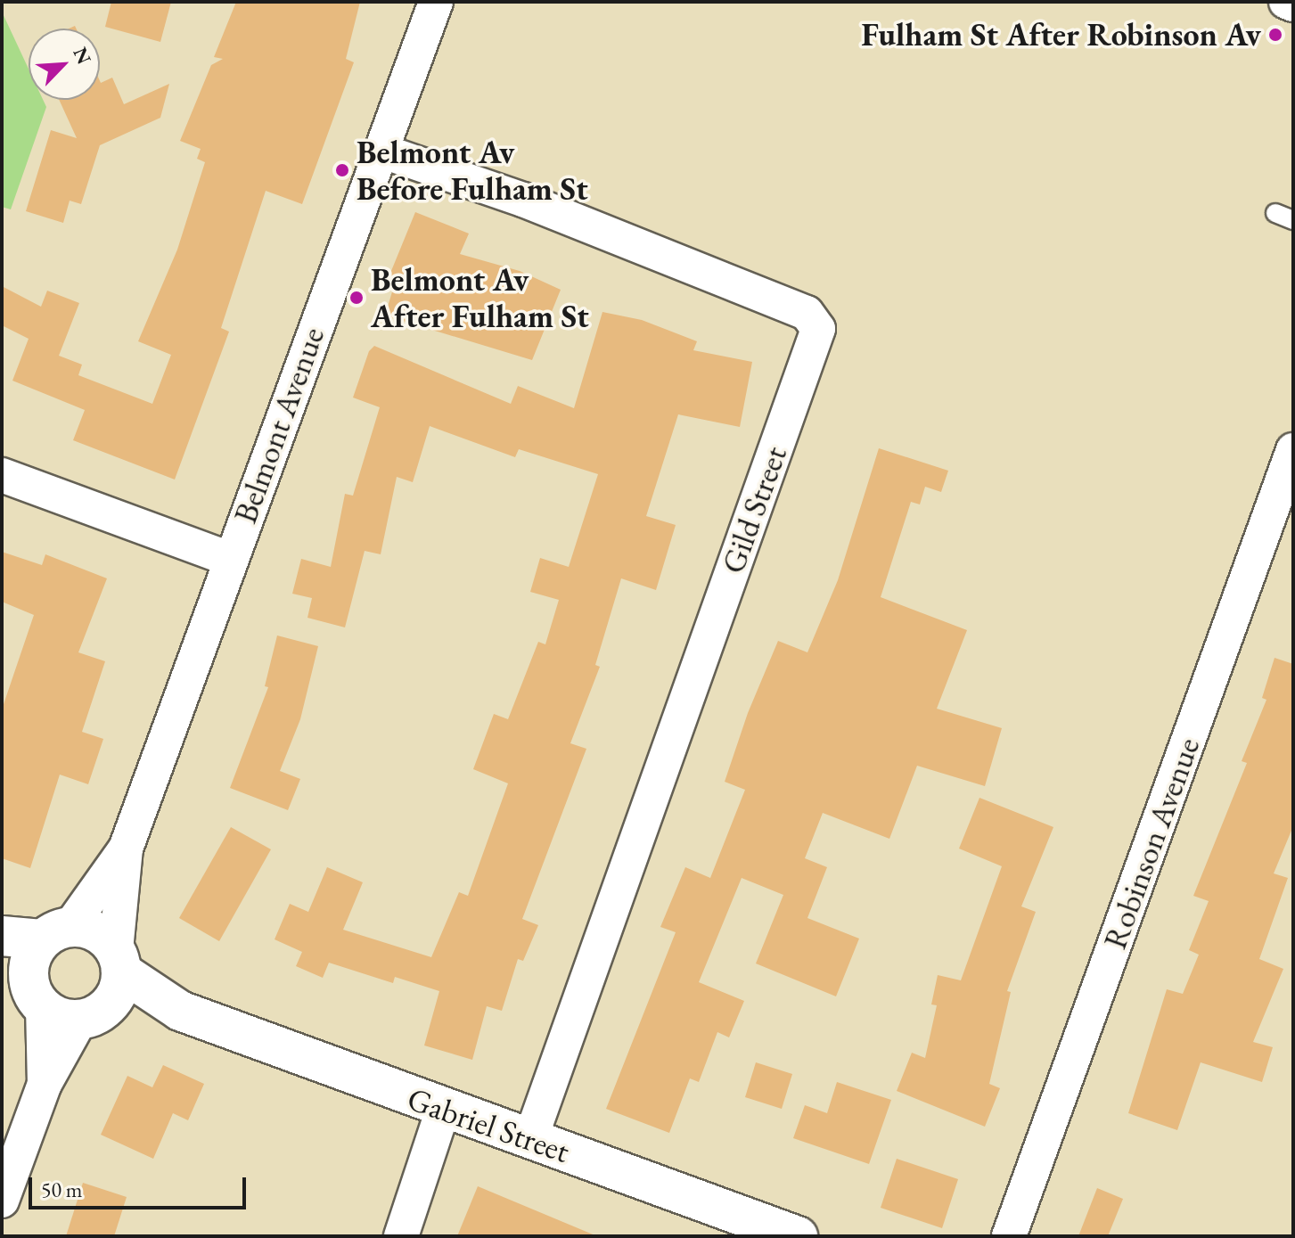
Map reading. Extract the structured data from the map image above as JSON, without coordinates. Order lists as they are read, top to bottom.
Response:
{
  "streets": {
    "street": [
      "Belmont Avenue",
      "Gild Street",
      "Robinson Avenue",
      "Gabriel Street"
    ]
  },
  "crossings": [
    ["Belmont Avenue", "Gild Street"],
    ["Belmont Avenue", "Gabriel Street"],
    ["Gild Street", "Gabriel Street"]
  ],
  "places": ["Fulham St After Robinson Av", "Belmont Av Before Fulham St", "Belmont Av After Fulham St"],
  "scale_bar": "50 m",
  "north": "top right"
}
